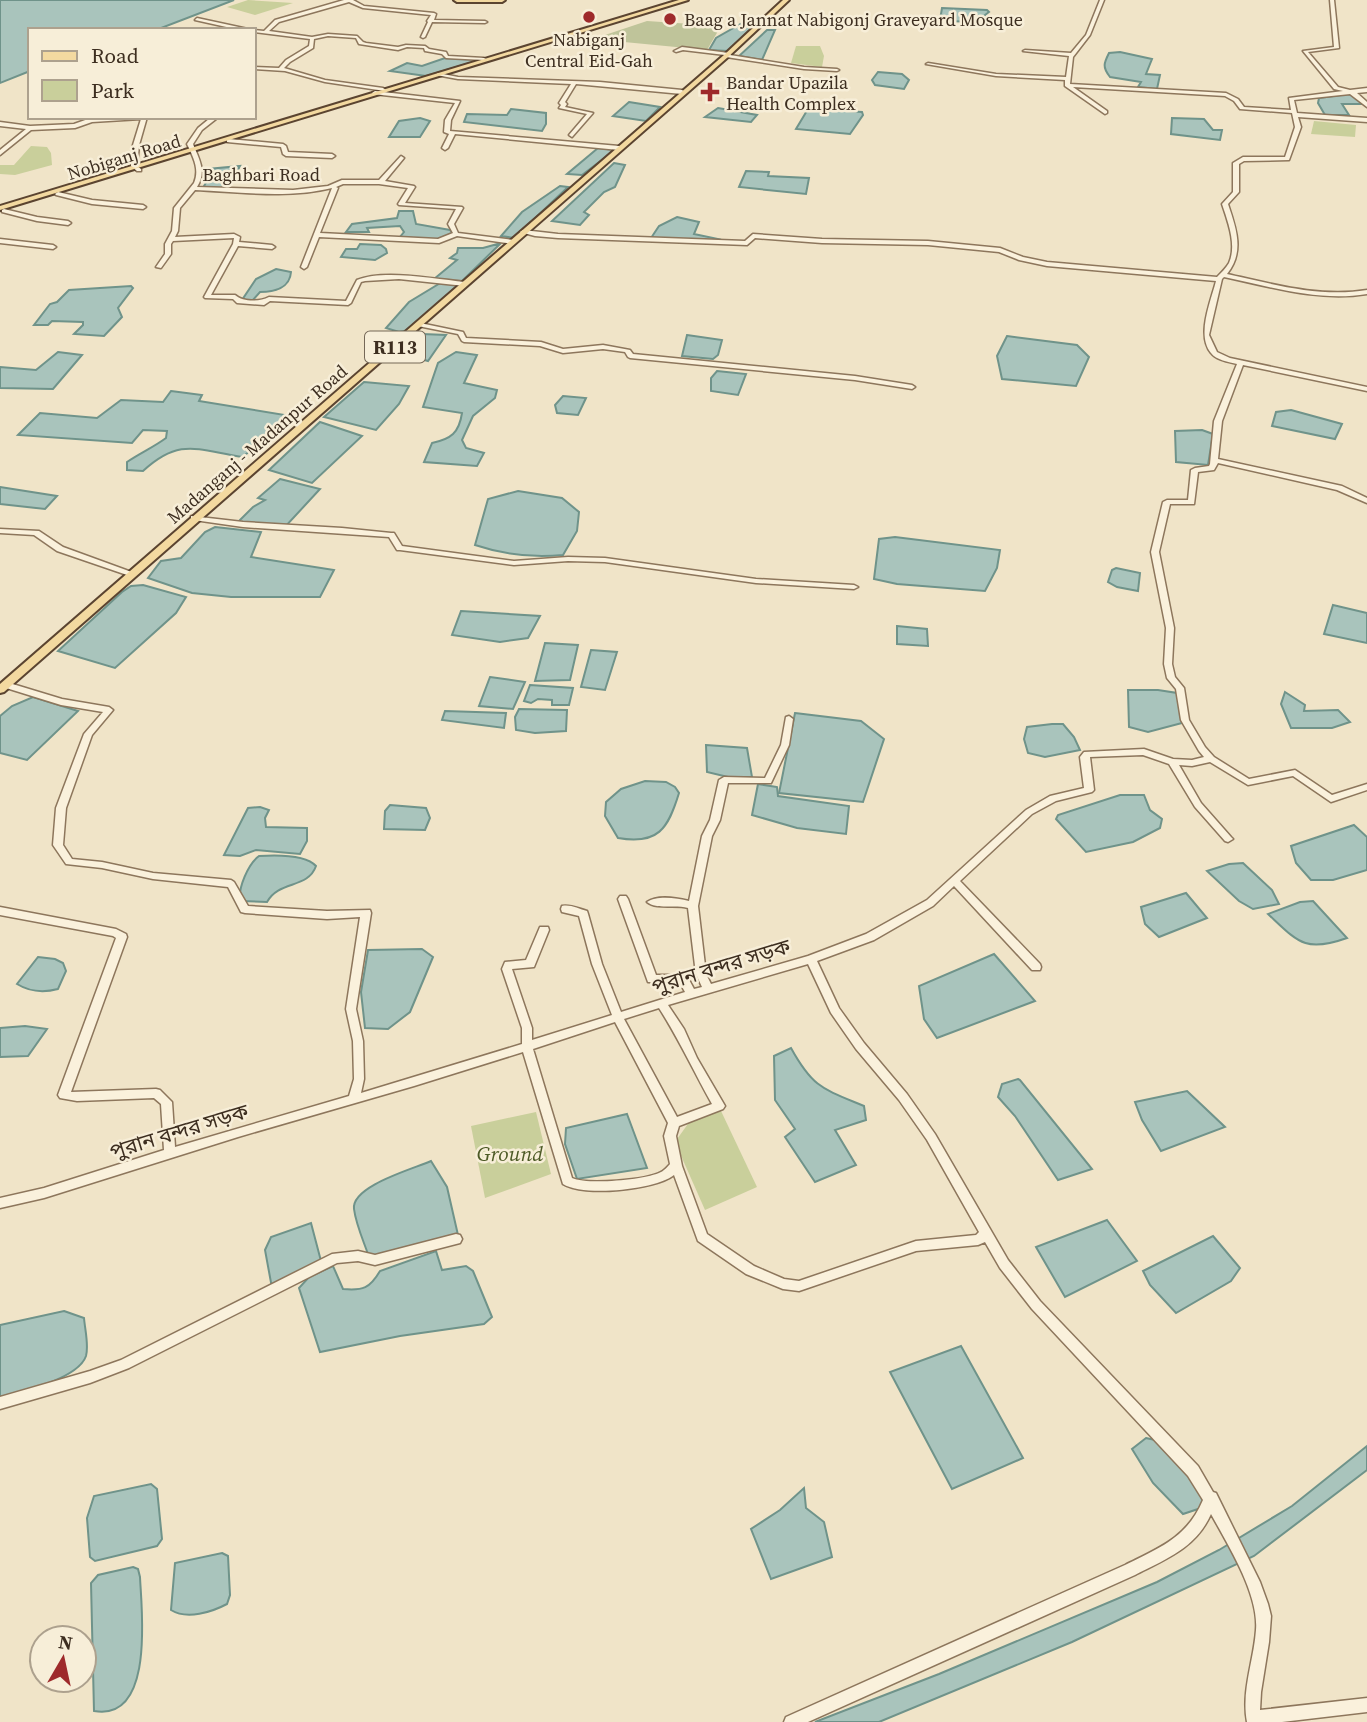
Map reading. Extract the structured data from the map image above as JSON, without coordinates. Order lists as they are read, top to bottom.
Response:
{
  "streets": {
    "main road": ["Nobiganj Road", "R113", "Madanganj - Madanpur Road"],
    "street": ["Baghbari Road", "পুরান বন্দর সড়ক"]
  },
  "crossings": [
    ["Nobiganj Road", "Baghbari Road"]
  ],
  "parks": ["Ground"],
  "places": {
    "other": ["Nabiganj Central Eid-Gah", "Baag a Jannat Nabigonj Graveyard Mosque"],
    "health": ["Bandar Upazila Health Complex"]
  },
  "legend": ["Road", "Park"],
  "north": "top"
}
